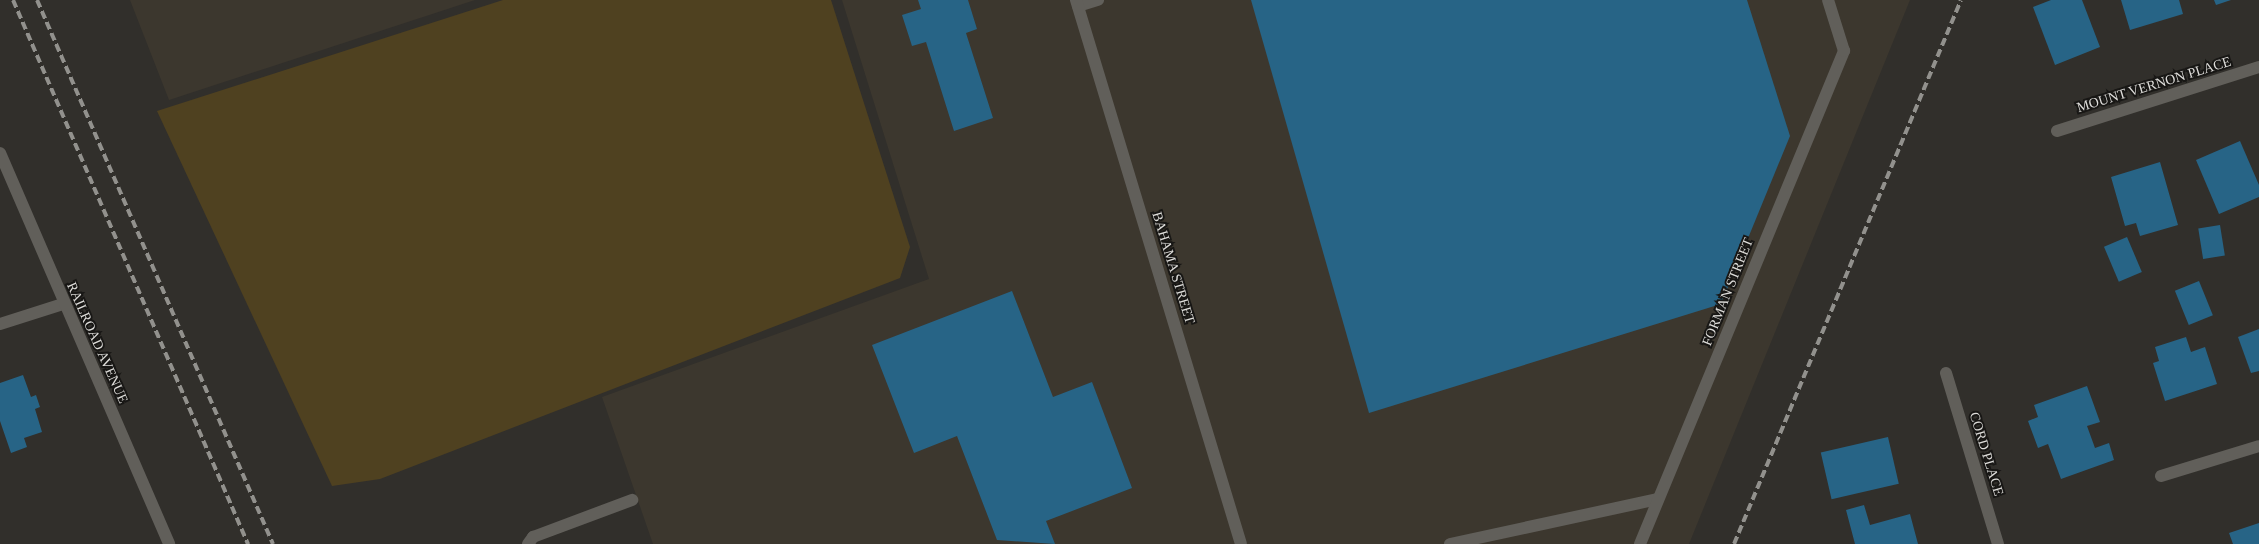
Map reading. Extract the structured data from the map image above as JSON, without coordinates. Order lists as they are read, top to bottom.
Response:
{
  "streets": {
    "street": [
      "MOUNT VERNON PLACE",
      "BAHAMA STREET",
      "FORMAN STREET",
      "RAILROAD AVENUE",
      "CORD PLACE"
    ]
  }
}
